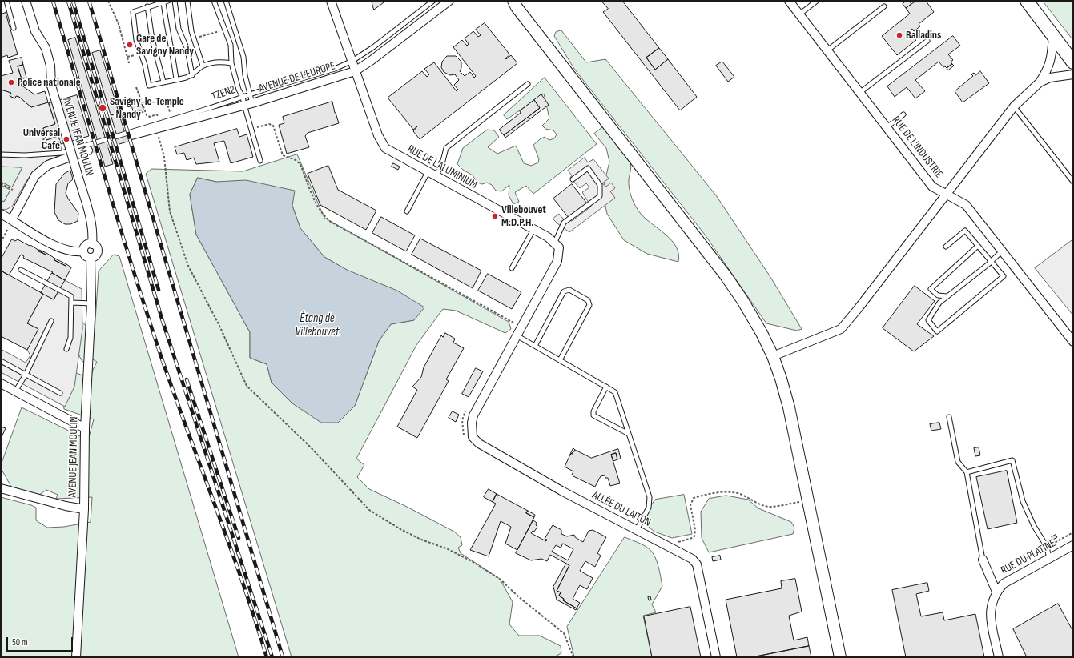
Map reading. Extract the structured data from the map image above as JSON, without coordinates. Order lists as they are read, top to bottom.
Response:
{
  "streets": {
    "street": [
      "AVENUE DE L'EUROPE",
      "AVENUE JEAN MOULIN",
      "RUE DE L'INDUSTRIE",
      "RUE DE L'ALUMINIUM",
      "ALLÉE DU LAITON",
      "RUE DU PLATINE"
    ],
    "lane": ["TZEN2"]
  },
  "crossings": [
    ["AVENUE DE L'EUROPE", "TZEN2"],
    ["AVENUE DE L'EUROPE", "RUE DE L'ALUMINIUM"],
    ["TZEN2", "RUE DE L'ALUMINIUM"]
  ],
  "water": ["Étang de Villebouvet"],
  "places": [
    "Balladins",
    "Gare de Savigny Nandy",
    "Police nationale",
    "Savigny-le-Temple - Nandy",
    "Universal Café",
    "Villebouvet M.D.P.H."
  ],
  "scale_bar": "50 m"
}
